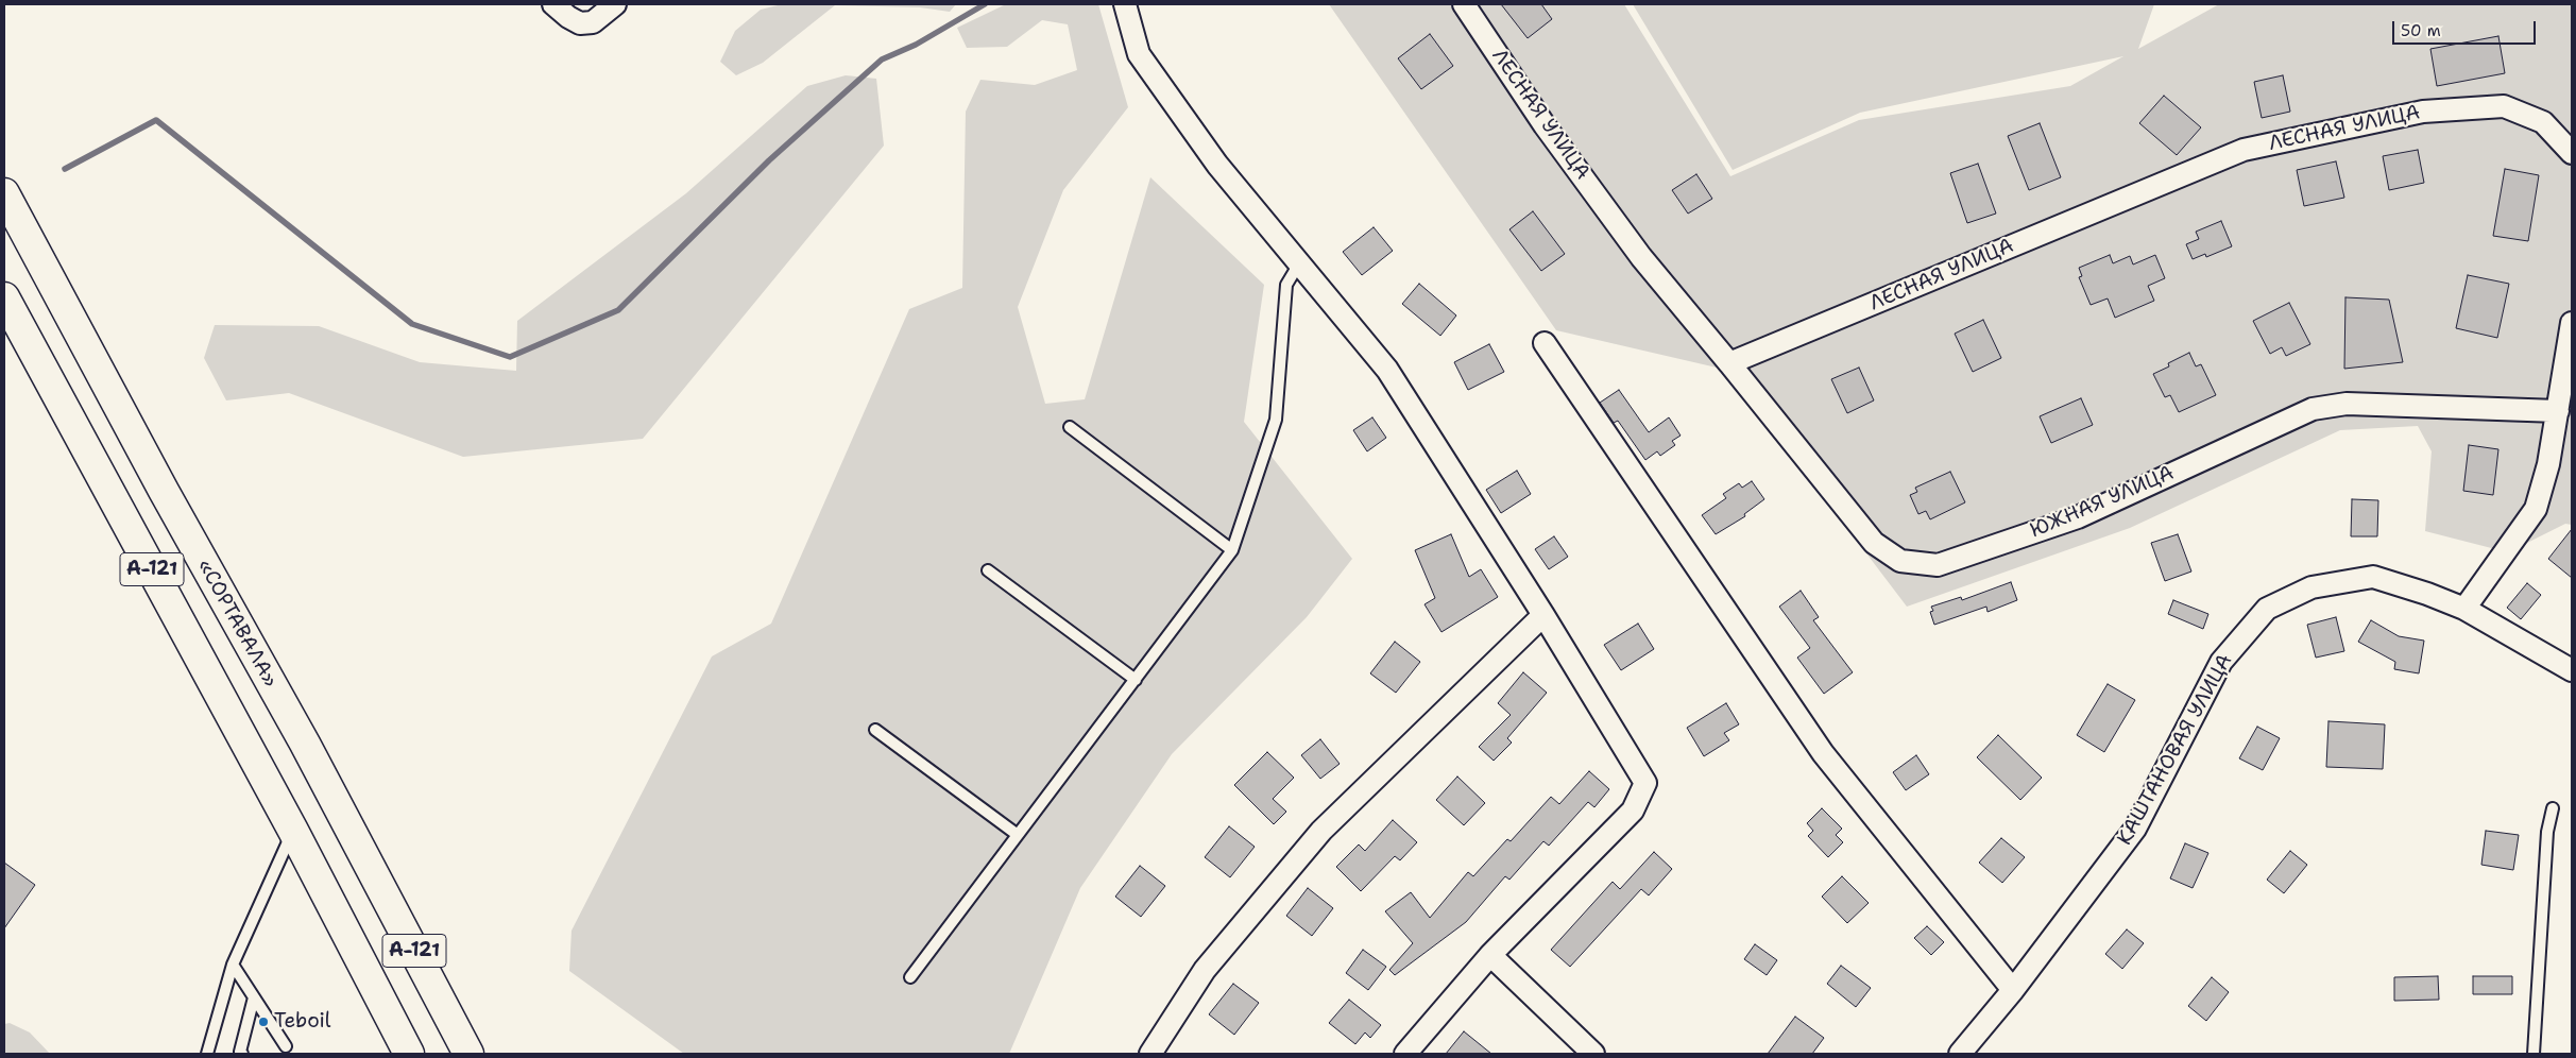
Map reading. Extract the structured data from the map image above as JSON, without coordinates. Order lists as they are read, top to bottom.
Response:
{
  "streets": {
    "highway": ["А-121", "«СОРТАВАЛА»"],
    "street": ["ЛЕСНАЯ УЛИЦА", "ЮЖНАЯ УЛИЦА", "КАШТАНОВАЯ УЛИЦА"]
  },
  "crossings": [
    ["ЛЕСНАЯ УЛИЦА", "ЮЖНАЯ УЛИЦА"]
  ],
  "places": ["Teboil"],
  "scale_bar": "50 m"
}
